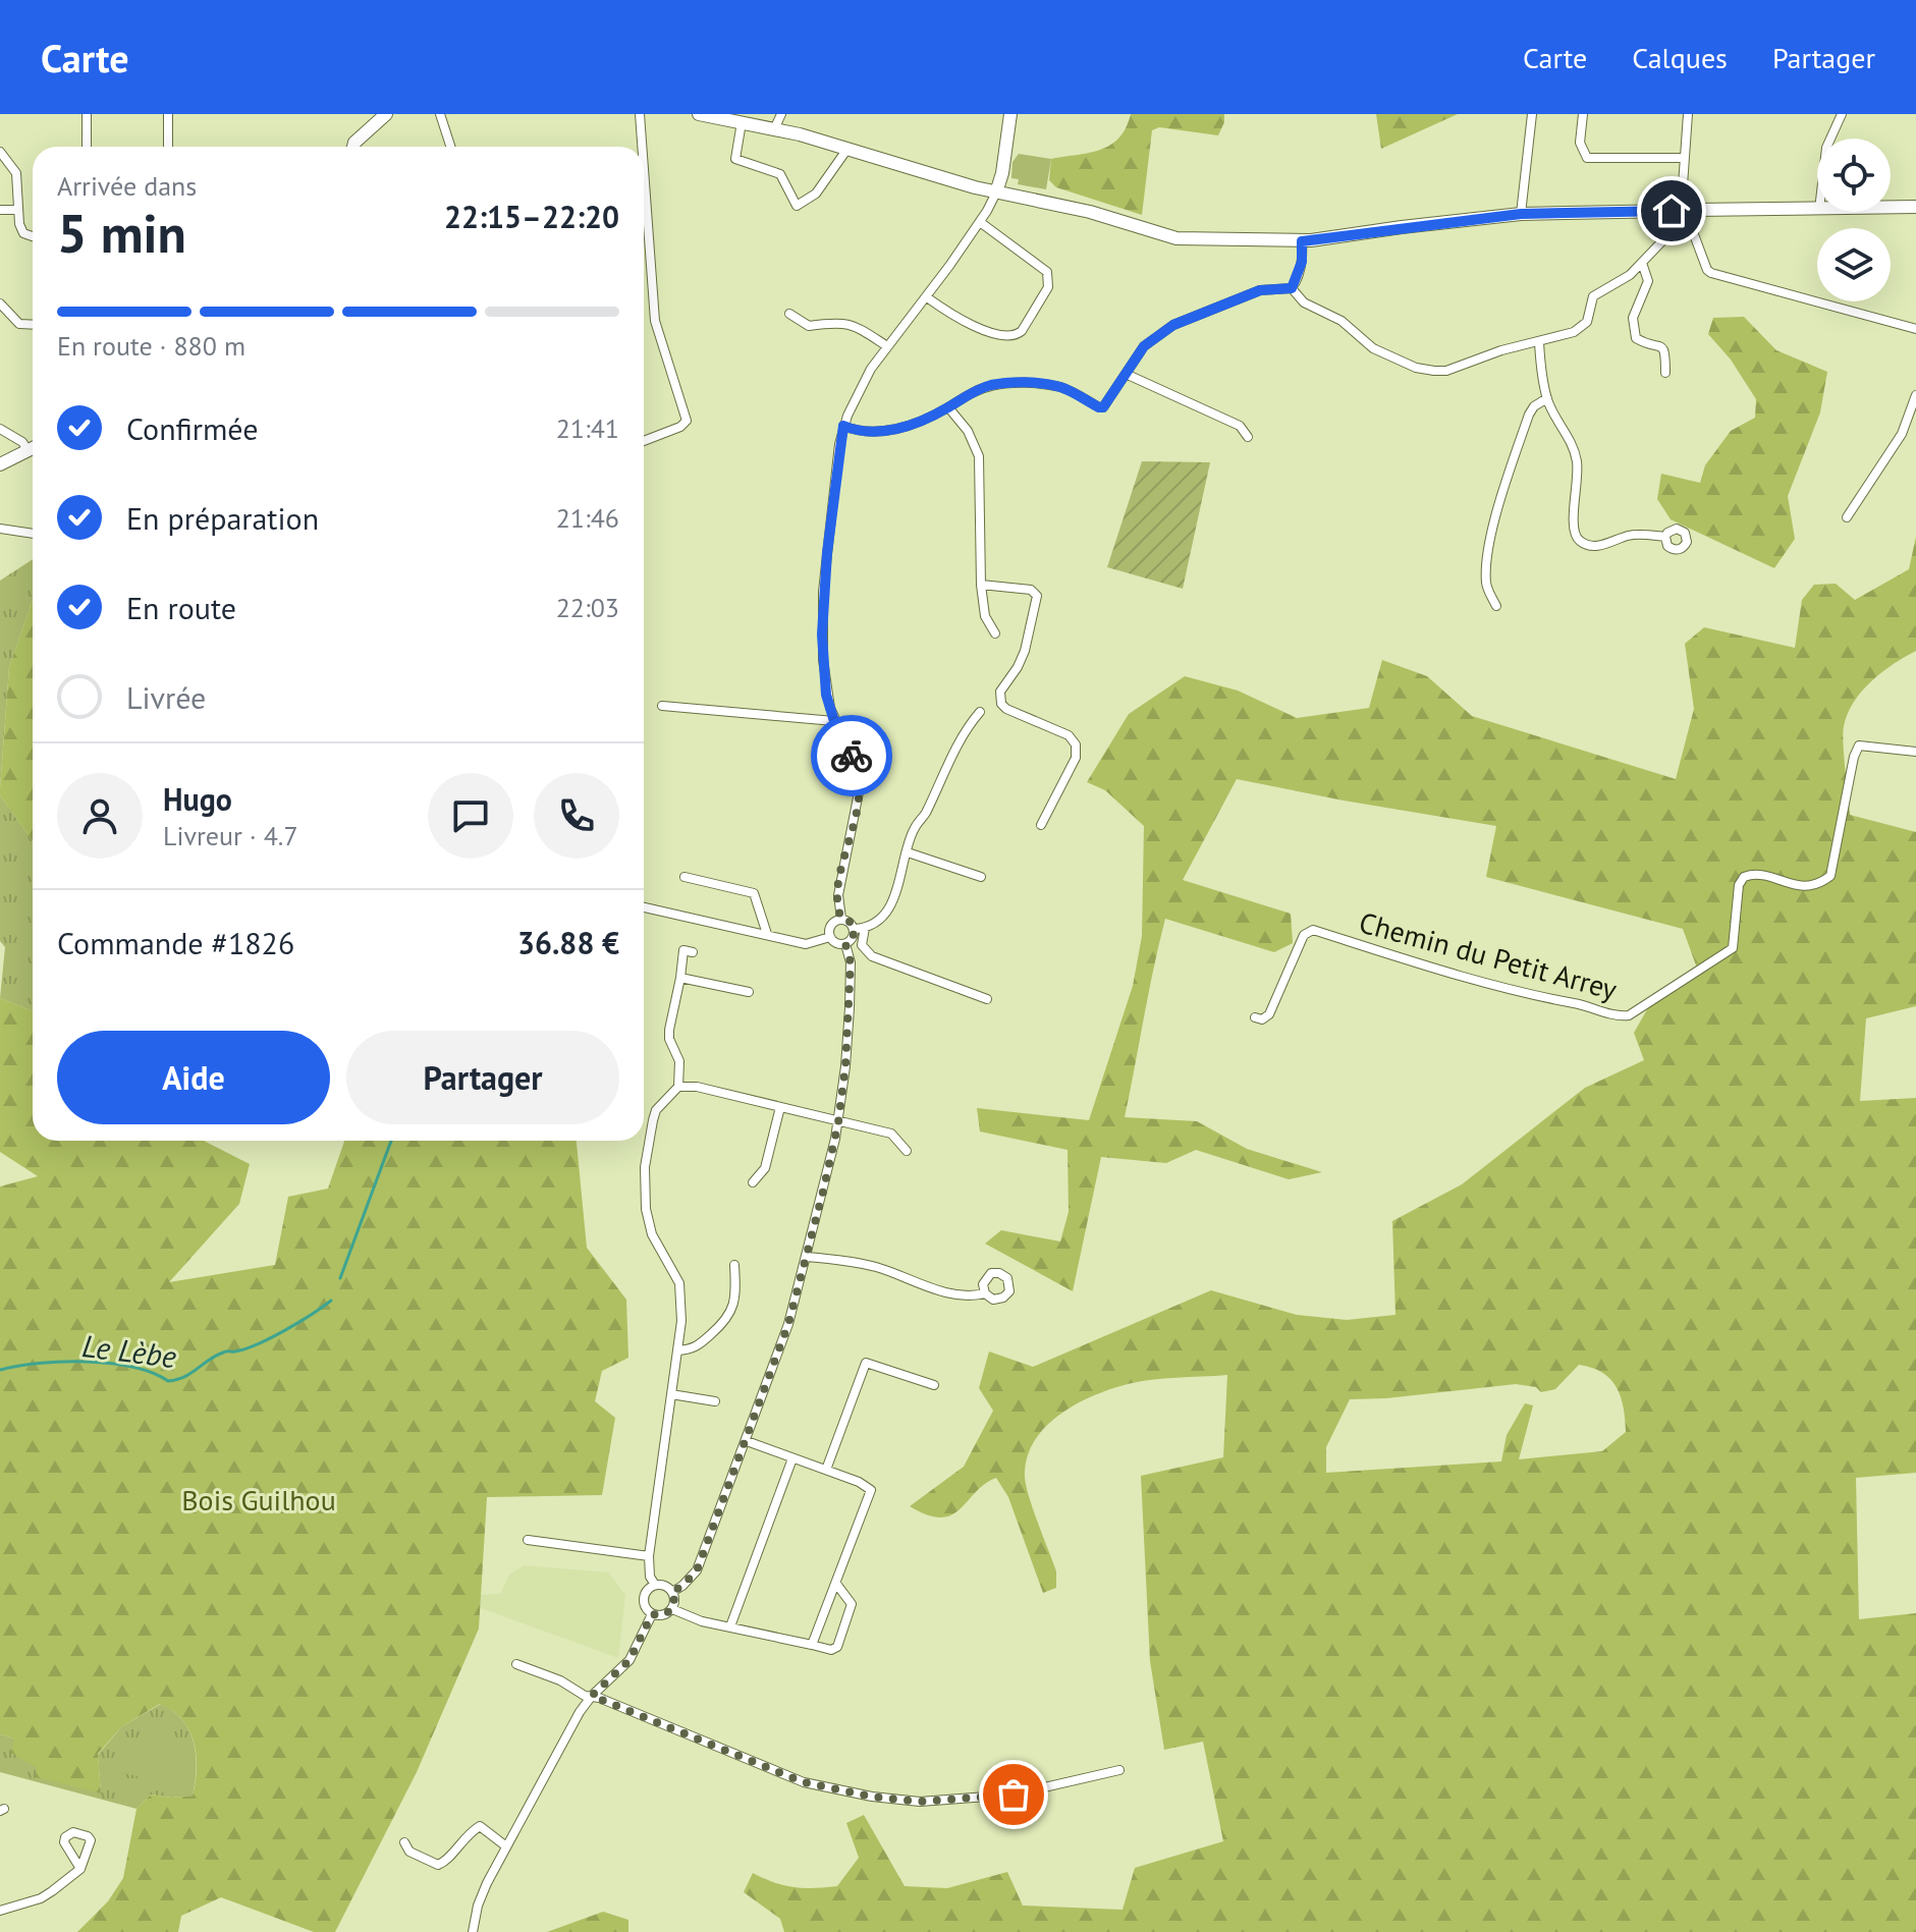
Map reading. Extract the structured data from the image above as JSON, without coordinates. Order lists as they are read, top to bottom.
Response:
{
  "streets": {
    "street": ["Chemin du Petit Arrey"]
  },
  "water": ["Le Lèbe"],
  "parks": ["Bois Guilhou"],
  "page": {
    "header": "Carte",
    "nav": ["Carte", "Calques", "Partager"],
    "heading": ["5 min", "Arrivée dans", "22:15–22:20"],
    "panel": [
      "Hugo",
      "Livreur · 4.7",
      "Commande #1826",
      "36.88 €"
    ],
    "bar": "En route · 880 m",
    "list": [
      ["Confirmée", "21:41"],
      ["En préparation", "21:46"],
      ["En route", "22:03"],
      "Livrée"
    ],
    "buttons": ["Aide", "Partager"]
  }
}
